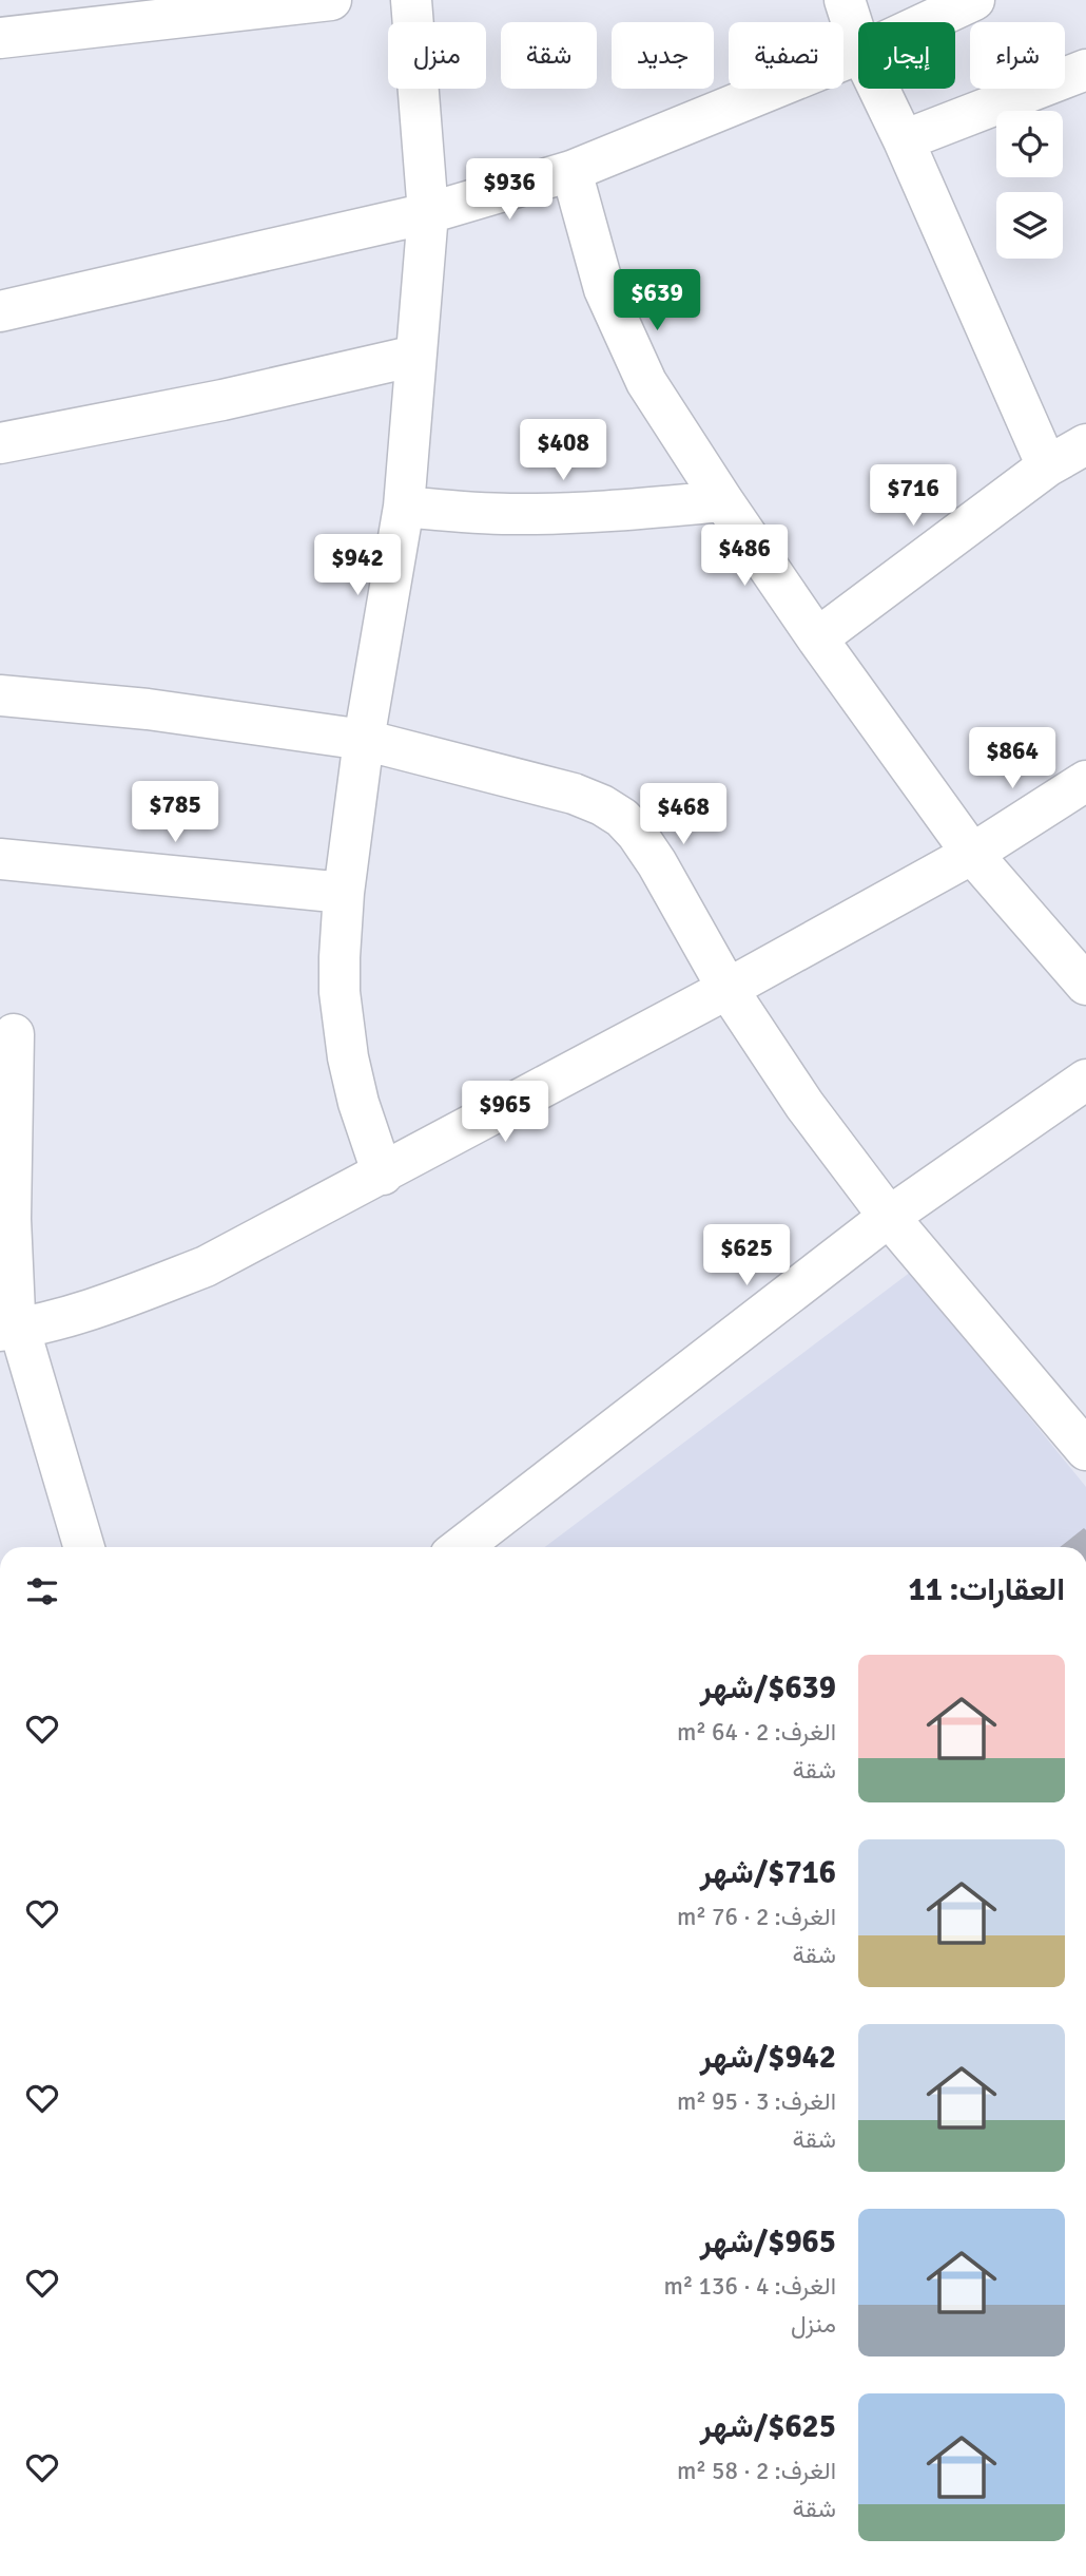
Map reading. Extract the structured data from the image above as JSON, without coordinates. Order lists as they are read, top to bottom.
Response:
{
  "page": {
    "chip": [
      "شراء",
      "إيجار",
      "تصفية",
      "جديد",
      "شقة",
      "منزل"
    ],
    "price": [
      "$936",
      "$639",
      "$408",
      "$716",
      "$486",
      "$942",
      "$864",
      "$785",
      "$468",
      "$965",
      "$625"
    ],
    "heading": "العقارات: 11",
    "list": [
      {
        "name": "$639/شهر",
        "note": "الغرف: 2 · 64 m² · شقة"
      },
      {
        "name": "$716/شهر",
        "note": "الغرف: 2 · 76 m² · شقة"
      },
      {
        "name": "$942/شهر",
        "note": "الغرف: 3 · 95 m² · شقة"
      },
      {
        "name": "$965/شهر",
        "note": "الغرف: 4 · 136 m² · منزل"
      },
      {
        "name": "$625/شهر",
        "note": "الغرف: 2 · 58 m² · شقة"
      }
    ]
  }
}
